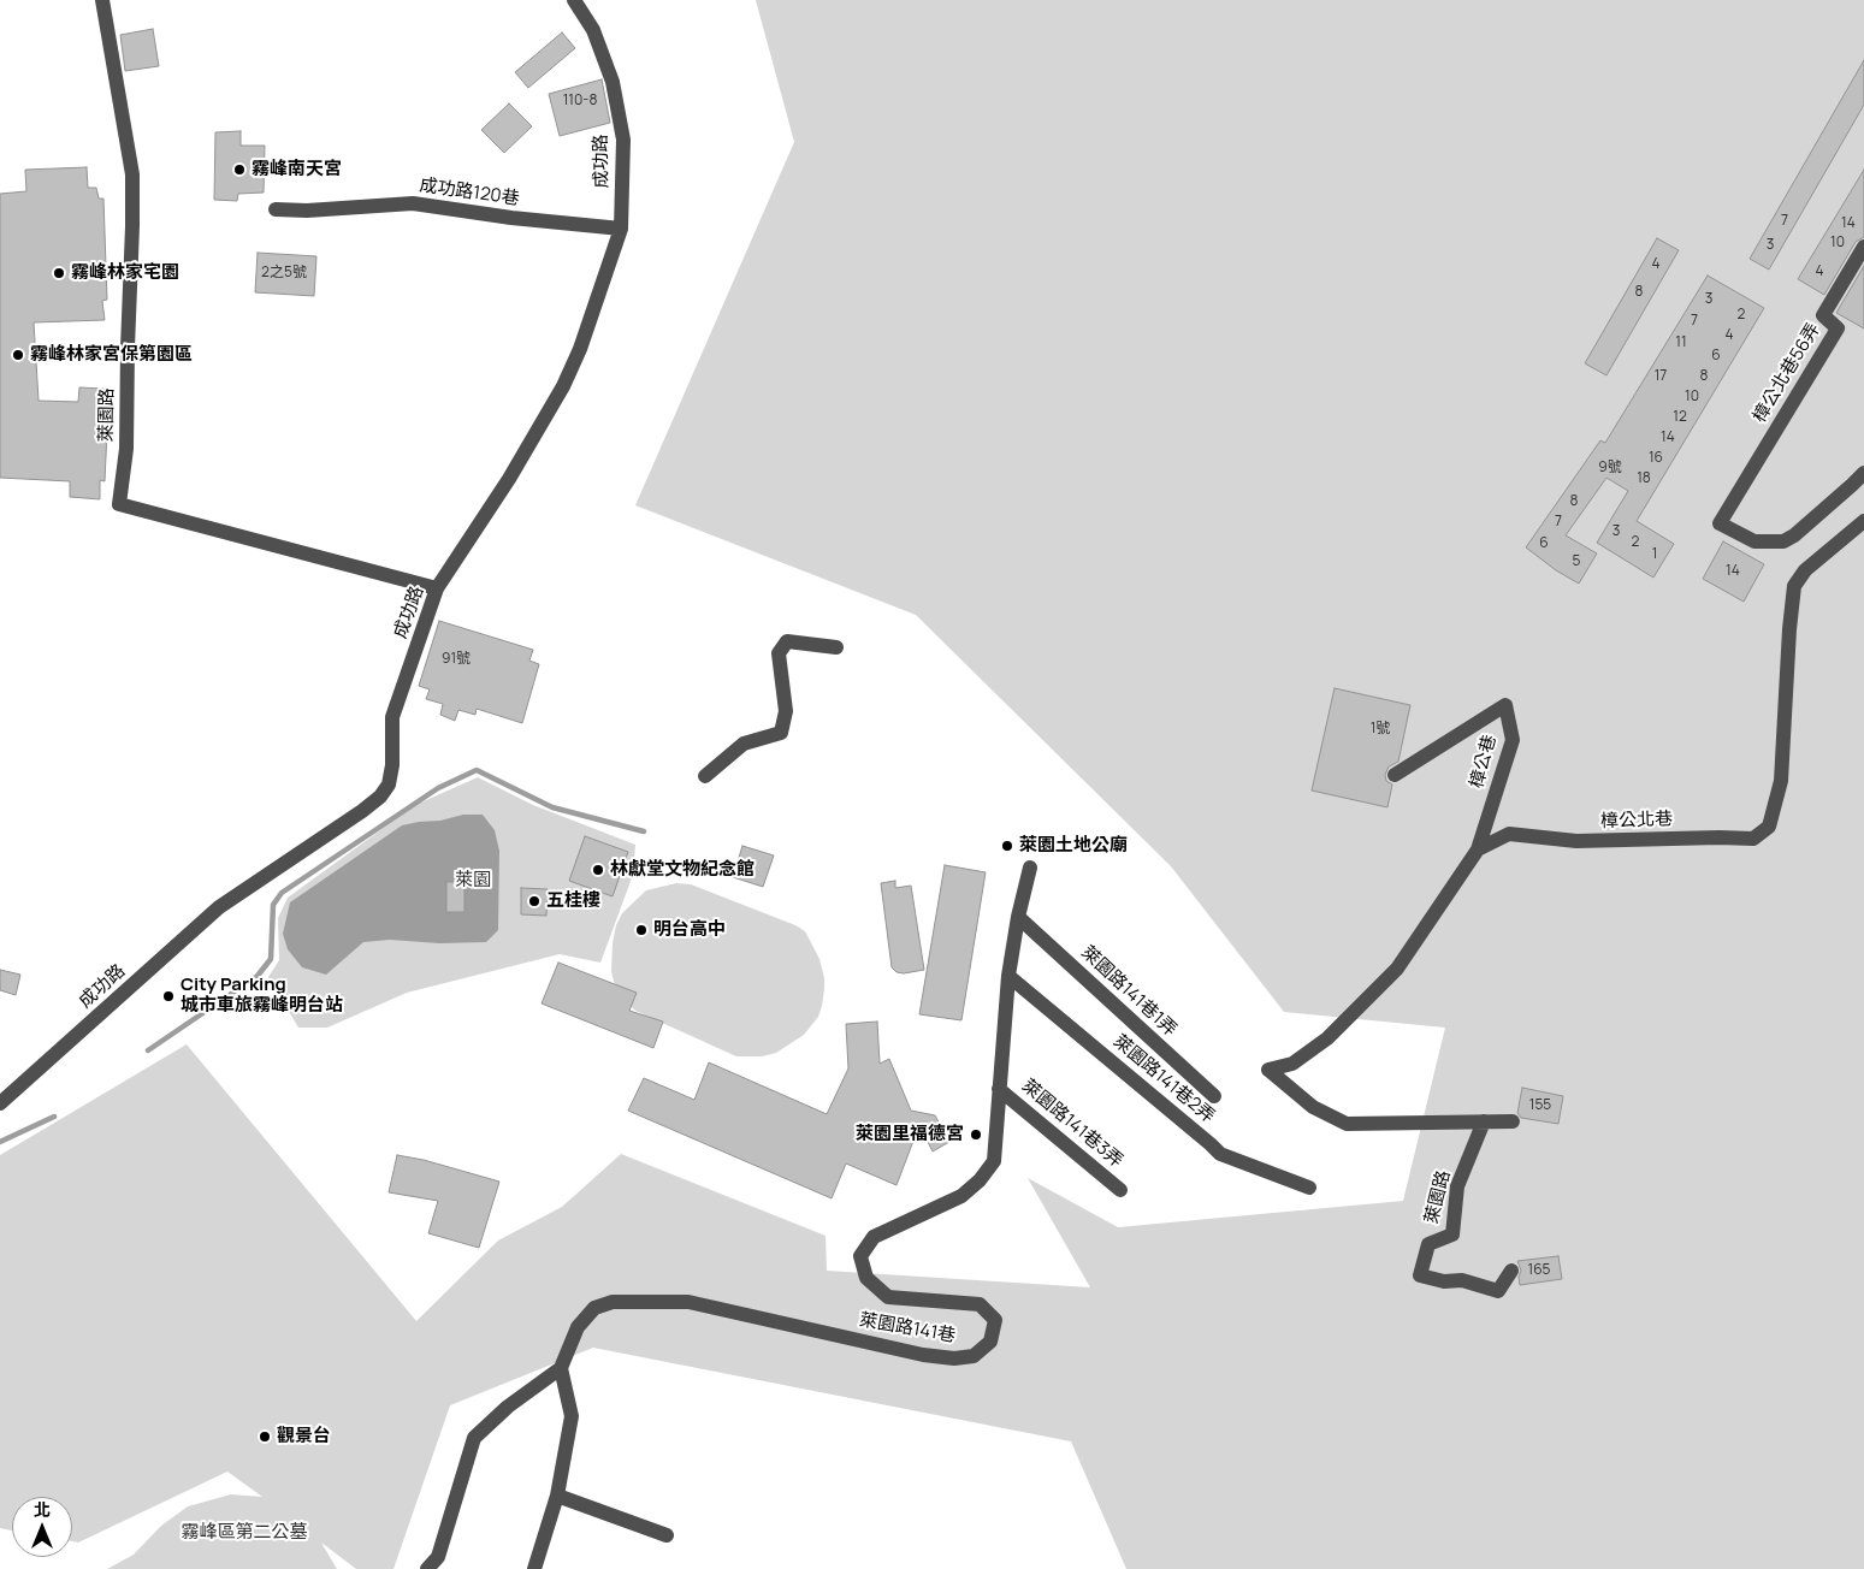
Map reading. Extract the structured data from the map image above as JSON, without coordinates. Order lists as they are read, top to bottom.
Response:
{
  "streets": {
    "street": [
      "成功路",
      "成功路120巷",
      "樟公北巷56弄",
      "萊園路",
      "樟公巷",
      "樟公北巷",
      "萊園路141巷1弄",
      "萊園路141巷2弄",
      "萊園路141巷3弄",
      "萊園路141巷"
    ]
  },
  "crossings": [
    ["成功路", "成功路120巷"],
    ["成功路", "萊園路"],
    ["萊園路", "樟公北巷"],
    ["樟公巷", "樟公北巷"],
    ["萊園路141巷1弄", "萊園路141巷"],
    ["萊園路141巷2弄", "萊園路141巷"],
    ["萊園路141巷3弄", "萊園路141巷"]
  ],
  "parks": ["萊園", "霧峰區第二公墓"],
  "places": [
    "霧峰南天宮",
    "霧峰林家宅園",
    "霧峰林家宮保第園區",
    "萊園土地公廟",
    "林獻堂文物紀念館",
    "五桂樓",
    "明台高中",
    "City Parking 城市車旅霧峰明台站",
    "萊園里福德宮",
    "觀景台"
  ],
  "house_numbers": [
    "110-8",
    "7",
    "14",
    "10",
    "3",
    "4",
    "4",
    "2之5號",
    "8",
    "3",
    "2",
    "7",
    "4",
    "11",
    "6",
    "17",
    "8",
    "10",
    "12",
    "14",
    "16",
    "9號",
    "18",
    "8",
    "7",
    "3",
    "2",
    "6",
    "1",
    "5",
    "14",
    "91號",
    "1號",
    "155",
    "165"
  ],
  "north": "top"
}
